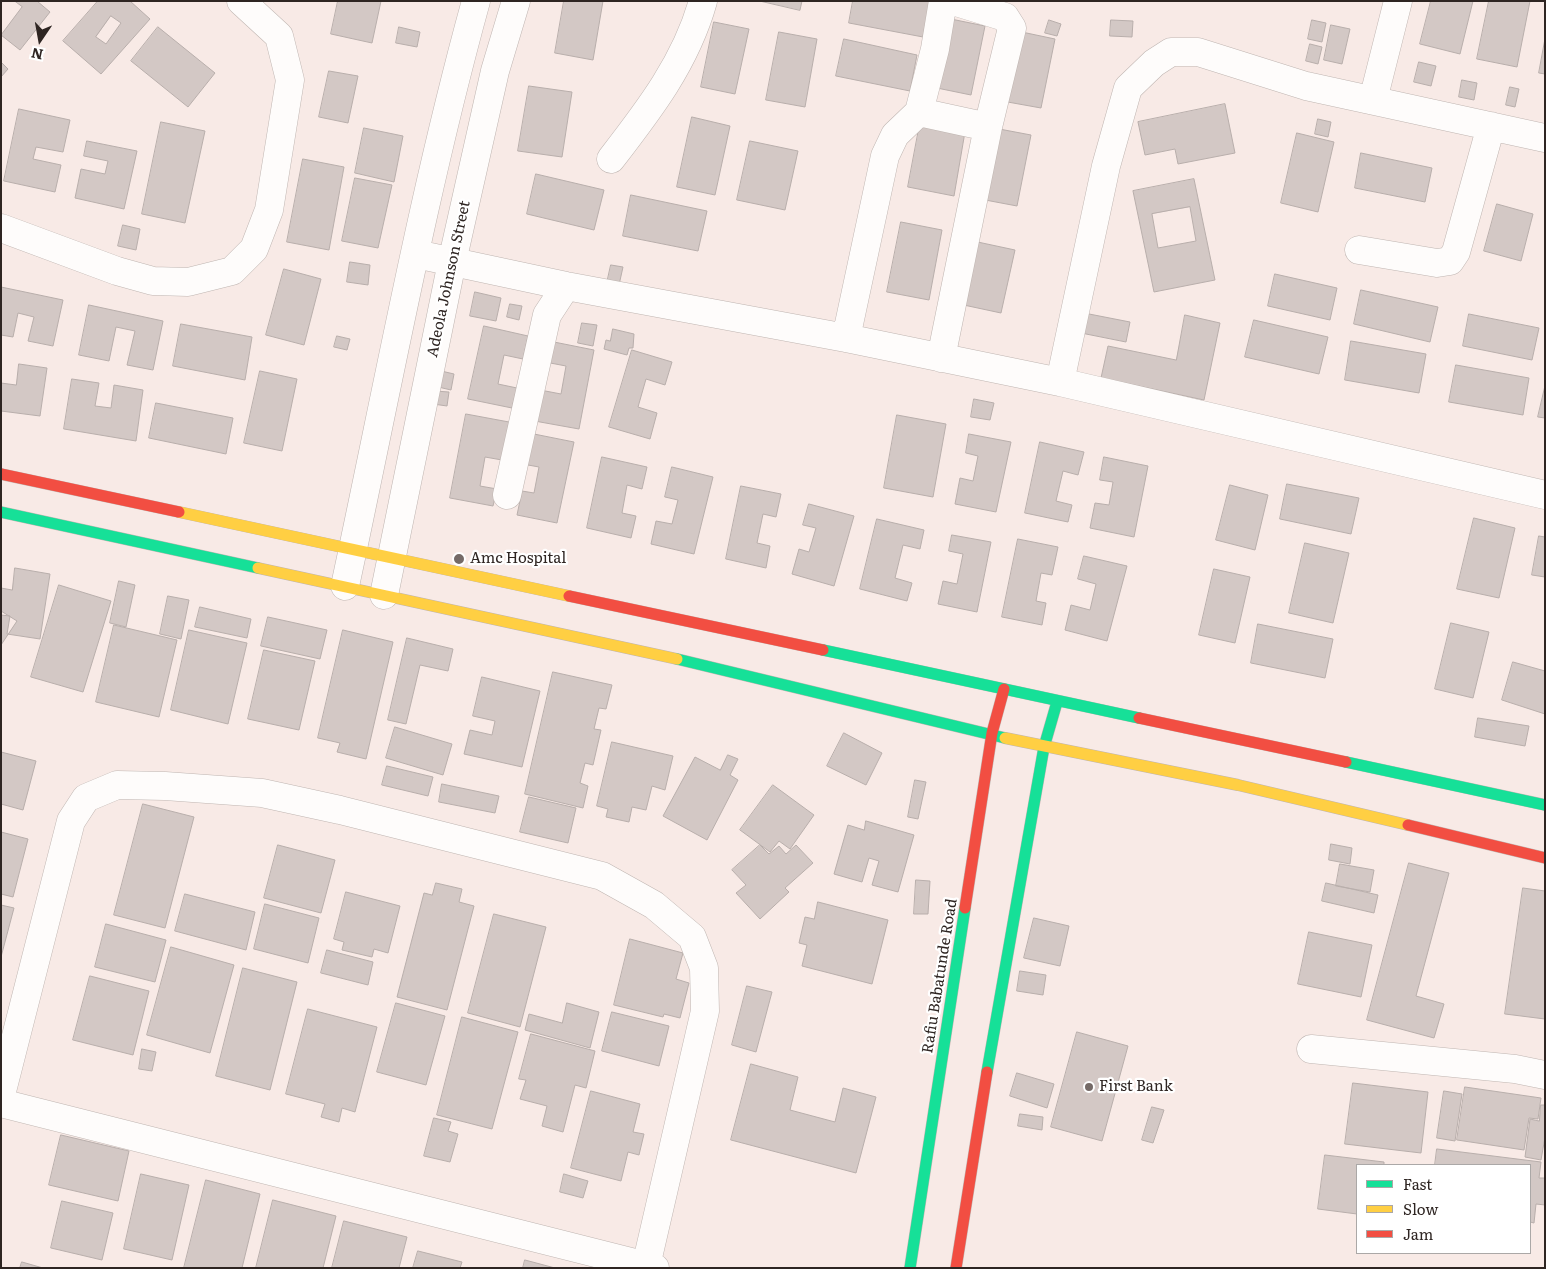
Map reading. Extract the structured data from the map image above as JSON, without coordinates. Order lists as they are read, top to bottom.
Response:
{
  "streets": {
    "street": ["Adeola Johnson Street", "Rafiu Babatunde Road"]
  },
  "places": ["Amc Hospital", "First Bank"],
  "legend": ["Fast", "Slow", "Jam"],
  "north": "bottom"
}
